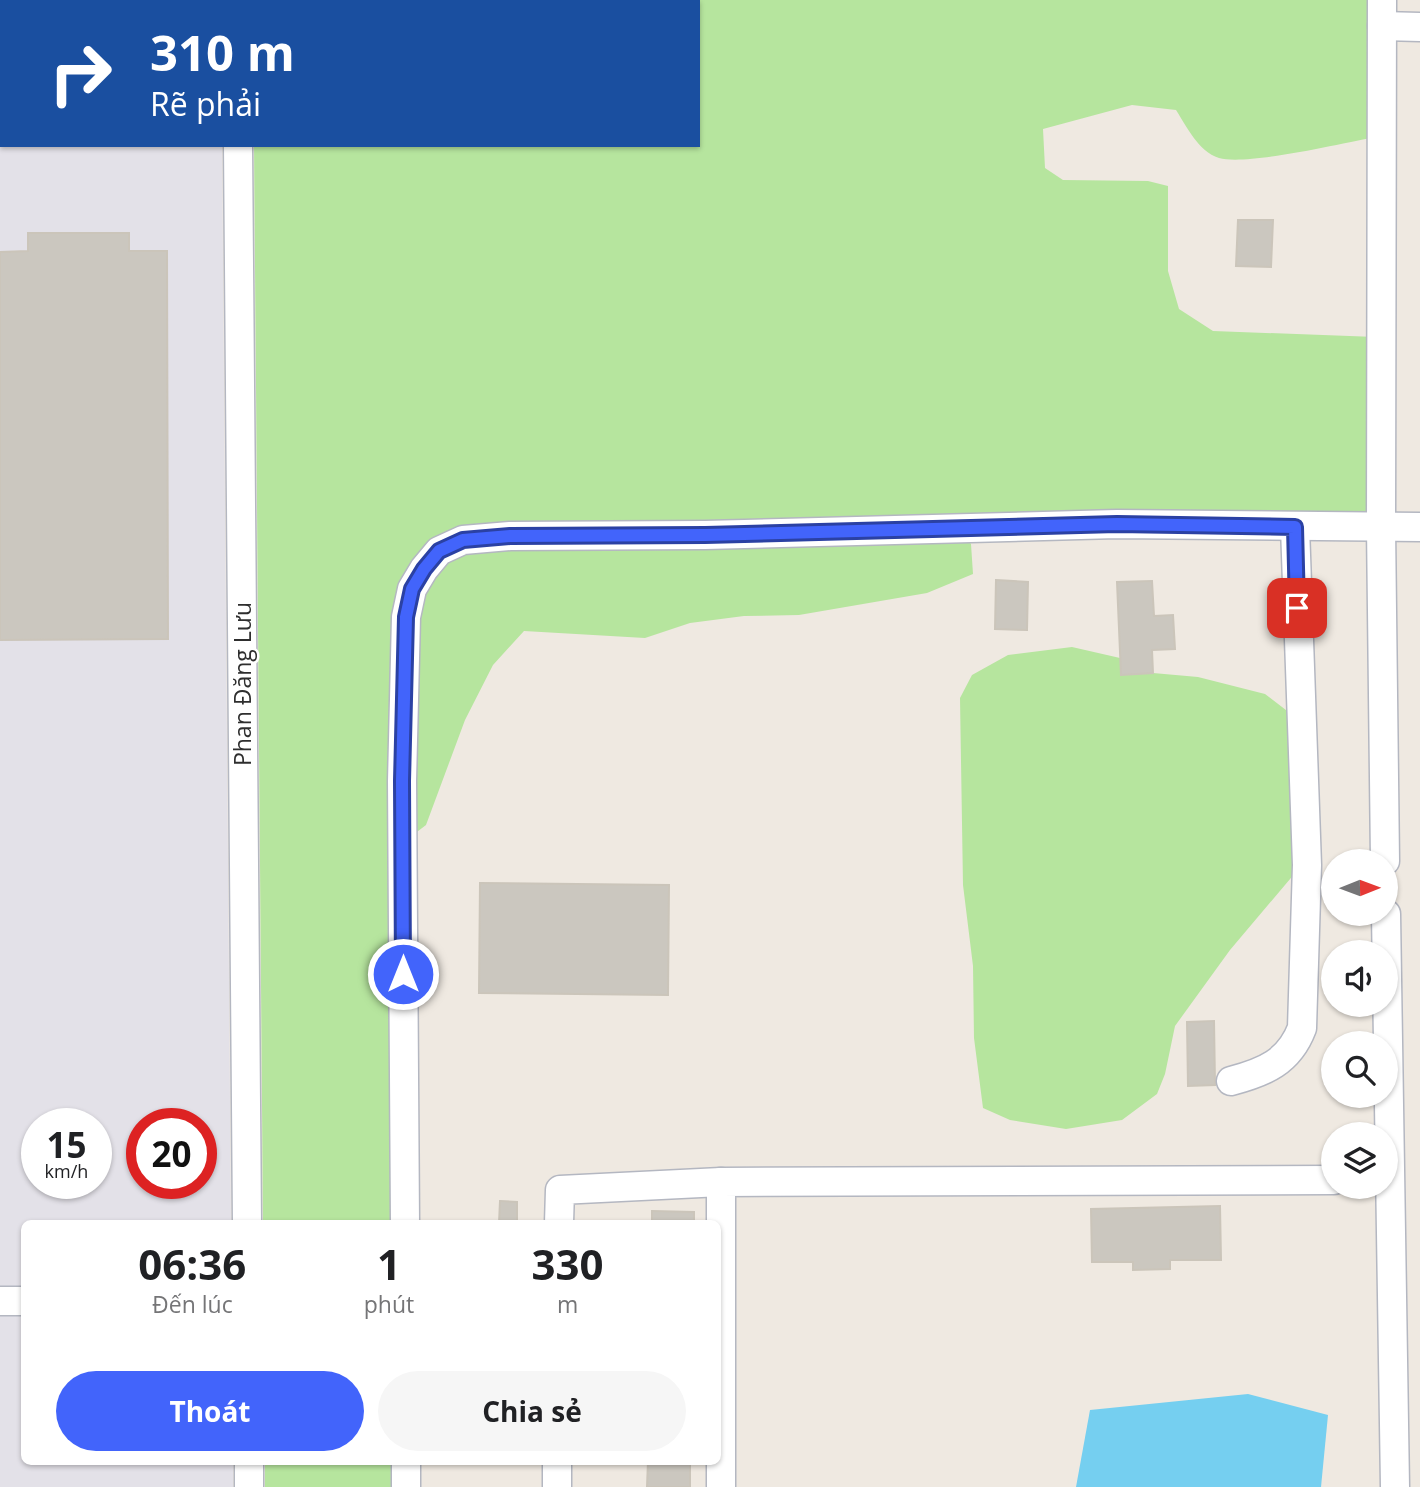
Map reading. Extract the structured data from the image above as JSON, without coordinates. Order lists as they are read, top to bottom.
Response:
{
  "streets": {
    "street": ["Phan Đăng Lưu"]
  },
  "north": "right",
  "page": {
    "turn": ["310 m", "Rẽ phải"],
    "speed": "15 km/h",
    "limit": "20",
    "eta": [
      "06:36",
      "Đến lúc",
      "1",
      "phút",
      "330",
      "m"
    ],
    "buttons": ["Thoát", "Chia sẻ"]
  }
}
